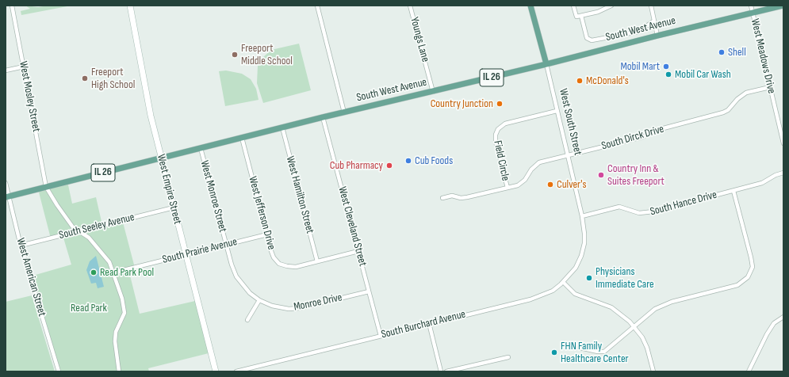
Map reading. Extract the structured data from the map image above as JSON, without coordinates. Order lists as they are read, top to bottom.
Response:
{
  "streets": {
    "main road": [
      "South West Avenue",
      "IL 26",
      "West South Street",
      "West Empire Street"
    ],
    "street": [
      "Youngs Lane",
      "West Meadows Drive",
      "West Mosley Street",
      "South Dirck Drive",
      "Field Circle",
      "West Hamilton Street",
      "West Monroe Street",
      "South Hance Drive",
      "West Jefferson Drive",
      "South Seeley Avenue",
      "West Cleveland Street",
      "South Prairie Avenue",
      "West American Street",
      "Monroe Drive",
      "South Burchard Avenue"
    ]
  },
  "crossings": [
    ["South West Avenue", "Youngs Lane"],
    ["South West Avenue", "West Meadows Drive"],
    ["South West Avenue", "West Mosley Street"],
    ["South West Avenue", "West South Street"],
    ["South West Avenue", "West Empire Street"],
    ["South West Avenue", "West Hamilton Street"],
    ["South West Avenue", "West Monroe Street"],
    ["South West Avenue", "West Jefferson Drive"],
    ["South West Avenue", "West Cleveland Street"],
    ["South West Avenue", "West American Street"],
    ["West Meadows Drive", "South Dirck Drive"],
    ["West South Street", "South Dirck Drive"],
    ["West South Street", "Field Circle"],
    ["West South Street", "South Hance Drive"],
    ["West South Street", "South Burchard Avenue"],
    ["South Dirck Drive", "Field Circle"],
    ["West Empire Street", "South Seeley Avenue"],
    ["West Empire Street", "South Prairie Avenue"],
    ["West Hamilton Street", "West Jefferson Drive"],
    ["West Monroe Street", "South Prairie Avenue"],
    ["West Monroe Street", "Monroe Drive"],
    ["West Jefferson Drive", "West Cleveland Street"],
    ["West Jefferson Drive", "South Prairie Avenue"],
    ["South Seeley Avenue", "West American Street"],
    ["West Cleveland Street", "Monroe Drive"],
    ["West Cleveland Street", "South Burchard Avenue"],
    ["South Prairie Avenue", "Monroe Drive"]
  ],
  "parks": ["Read Park"],
  "places": [
    "Shell",
    "Freeport Middle School",
    "Mobil Mart",
    "Mobil Car Wash",
    "Freeport High School",
    "McDonald's",
    "Country Junction",
    "Cub Foods",
    "Cub Pharmacy",
    "Country Inn & Suites Freeport",
    "Culver's",
    "Read Park Pool",
    "Physicians Immediate Care",
    "FHN Family Healthcare Center"
  ]
}
